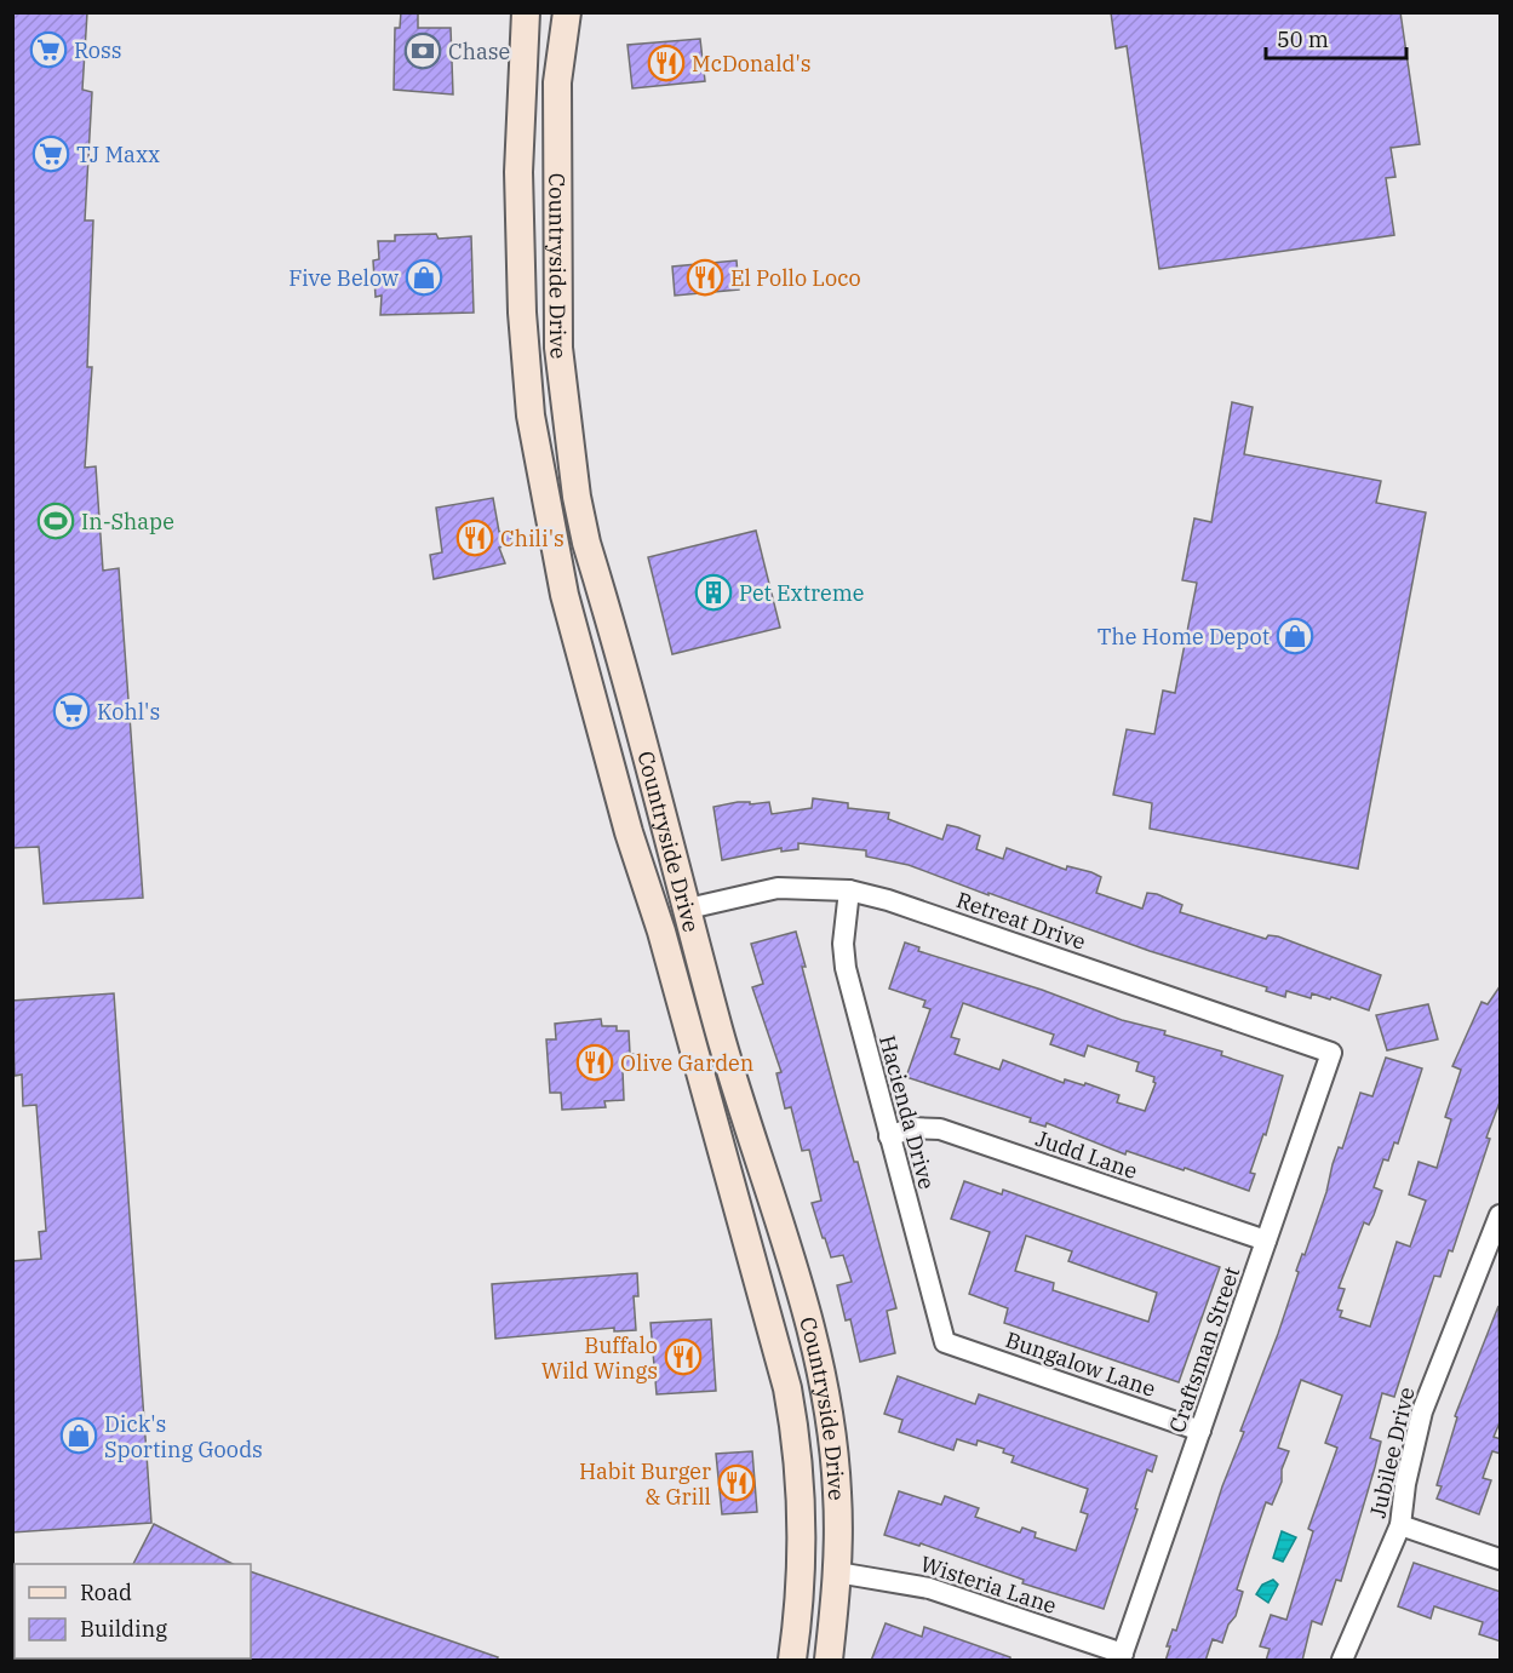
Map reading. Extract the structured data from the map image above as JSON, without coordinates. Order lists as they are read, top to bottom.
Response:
{
  "streets": {
    "street": [
      "Countryside Drive",
      "Retreat Drive",
      "Hacienda Drive",
      "Judd Lane",
      "Craftsman Street",
      "Bungalow Lane",
      "Jubilee Drive",
      "Wisteria Lane"
    ]
  },
  "crossings": [
    ["Countryside Drive", "Retreat Drive"],
    ["Countryside Drive", "Wisteria Lane"],
    ["Retreat Drive", "Hacienda Drive"],
    ["Retreat Drive", "Craftsman Street"],
    ["Hacienda Drive", "Judd Lane"],
    ["Hacienda Drive", "Bungalow Lane"],
    ["Judd Lane", "Craftsman Street"],
    ["Craftsman Street", "Bungalow Lane"],
    ["Craftsman Street", "Wisteria Lane"]
  ],
  "places": {
    "supermarket": ["Ross", "TJ Maxx", "Kohl's"],
    "bank": ["Chase"],
    "restaurant": [
      "McDonald's",
      "El Pollo Loco",
      "Chili's",
      "Olive Garden",
      "Buffalo Wild Wings",
      "Habit Burger & Grill"
    ],
    "shop": ["Five Below", "The Home Depot", "Dick's Sporting Goods"],
    "sports": ["In-Shape"],
    "building": ["Pet Extreme"]
  },
  "legend": ["Road", "Building"],
  "scale_bar": "50 m"
}
